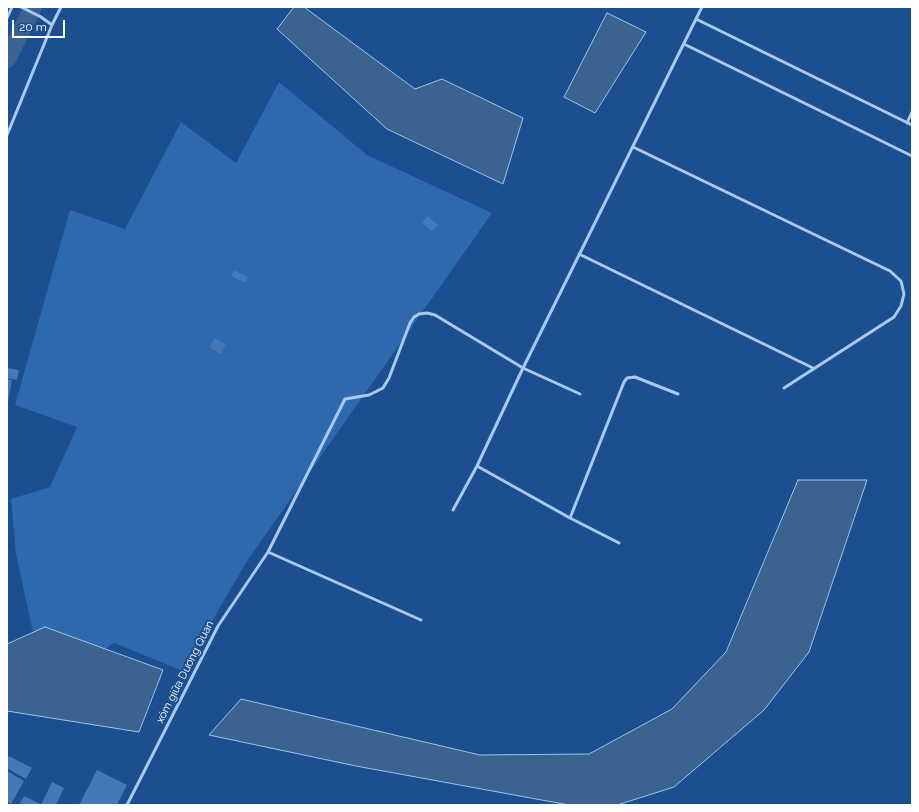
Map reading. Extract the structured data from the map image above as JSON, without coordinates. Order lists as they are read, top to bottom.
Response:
{
  "streets": {
    "lane": ["xóm giữa Dương Quan"]
  },
  "scale_bar": "20 m"
}
